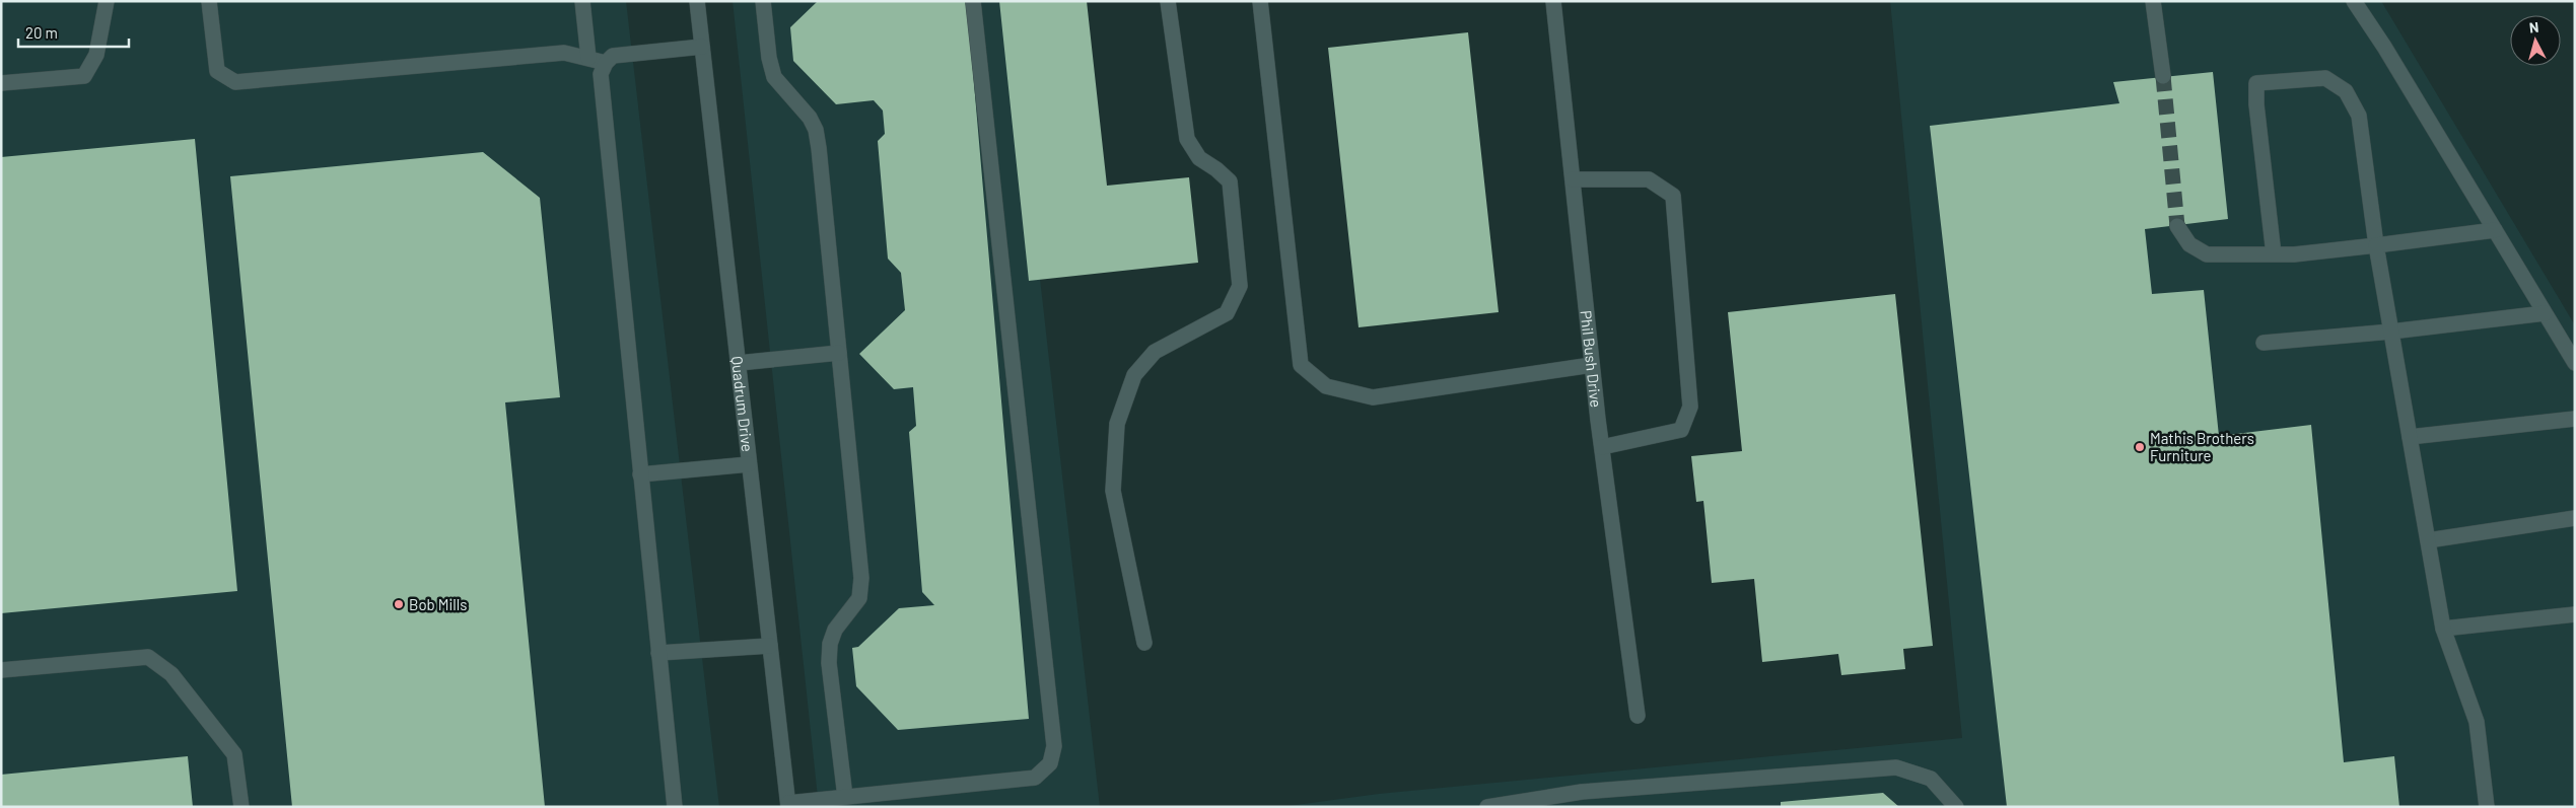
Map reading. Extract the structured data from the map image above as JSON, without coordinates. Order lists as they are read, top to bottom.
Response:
{
  "streets": {
    "street": ["Phil Bush Drive", "Quadrum Drive"]
  },
  "places": ["Mathis Brothers Furniture", "Bob Mills"],
  "scale_bar": "20 m",
  "north": "top"
}
